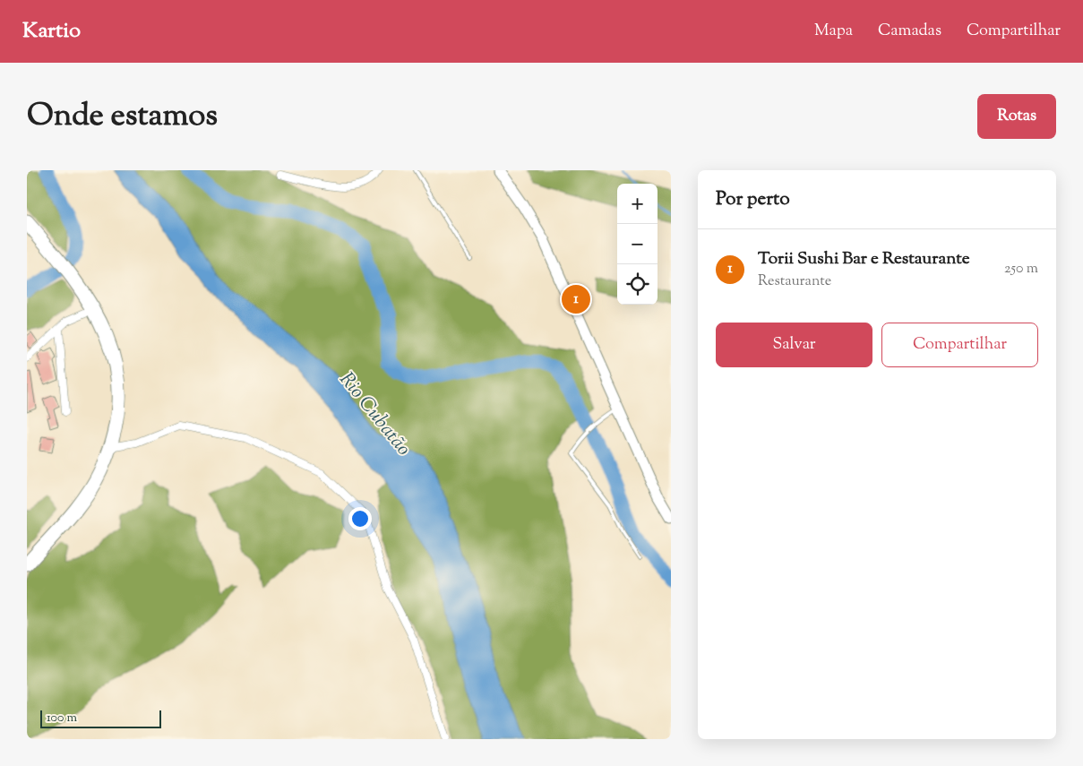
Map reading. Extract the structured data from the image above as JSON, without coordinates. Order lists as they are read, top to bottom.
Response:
{
  "water": ["Rio Cubatão"],
  "scale_bar": "100 m",
  "page": {
    "header": "Kartio",
    "nav": ["Mapa", "Camadas", "Compartilhar"],
    "title": "Onde estamos",
    "buttons": [
      "Rotas",
      ["Salvar", "Compartilhar"]
    ],
    "heading": "Por perto",
    "map_buttons": ["+", "−"],
    "list": [
      {
        "mark": "1",
        "name": "Torii Sushi Bar e Restaurante",
        "note": "Restaurante",
        "value": "250 m"
      }
    ],
    "pins": "1",
    "scale": "100 m"
  }
}
